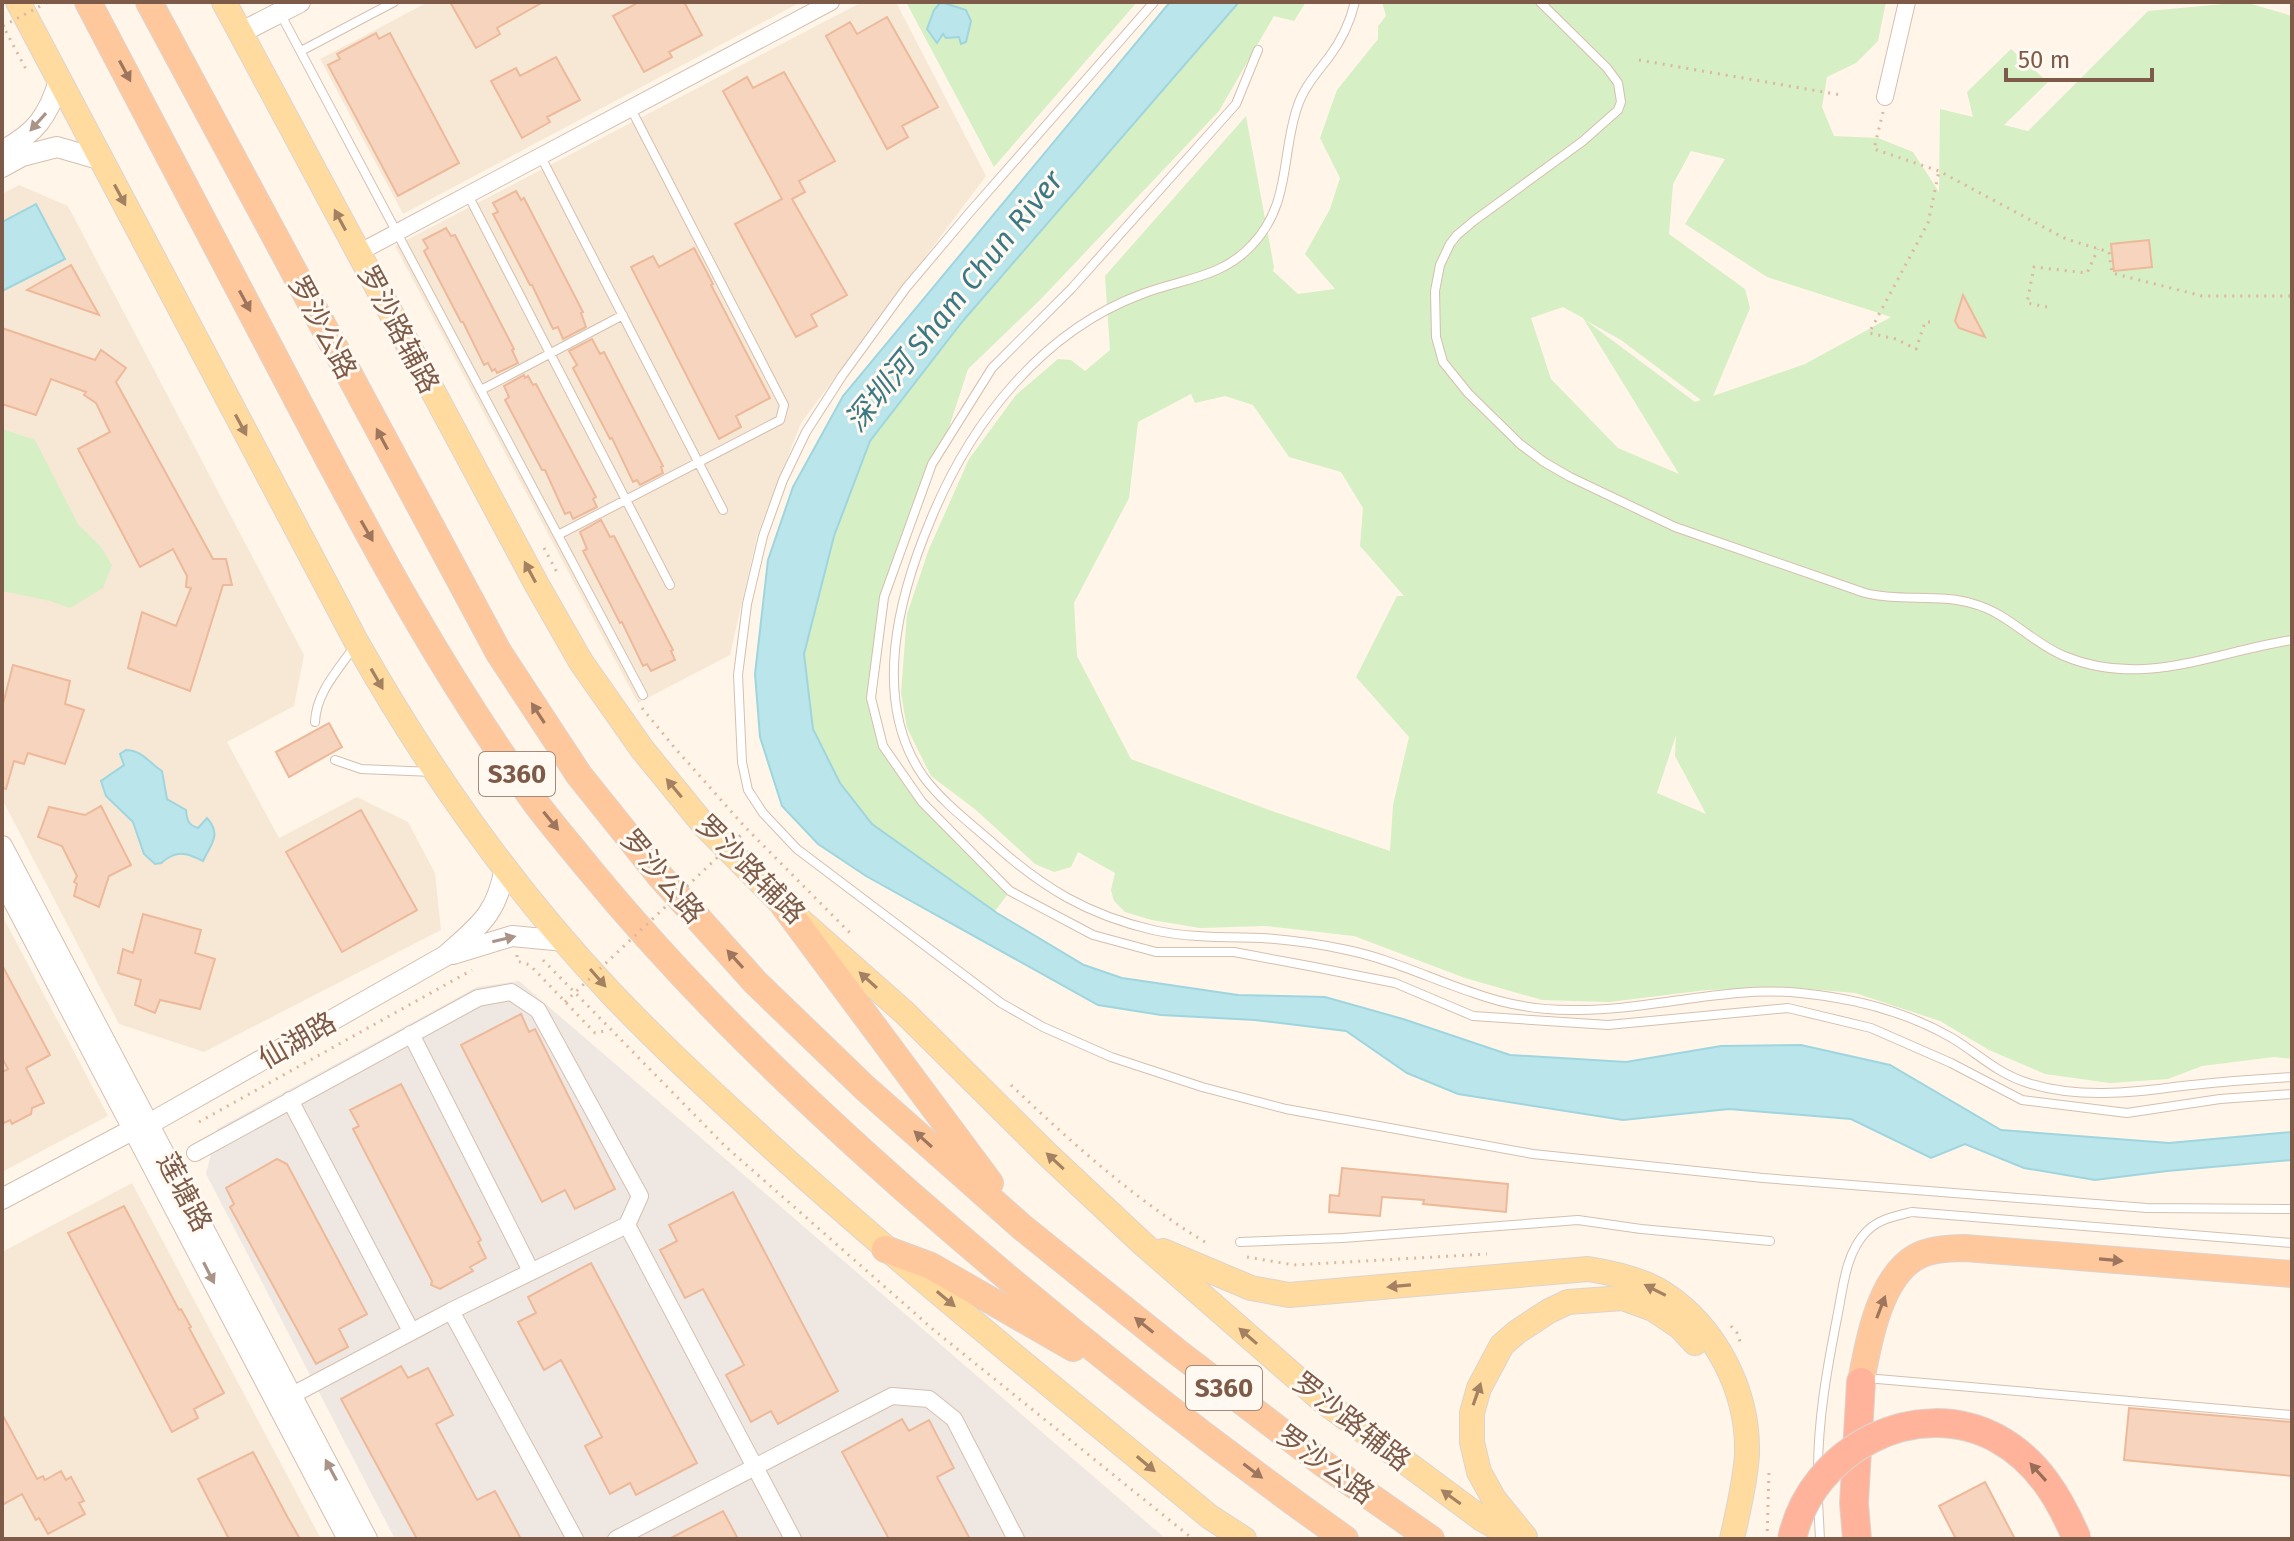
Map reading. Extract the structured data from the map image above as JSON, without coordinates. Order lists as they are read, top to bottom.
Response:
{
  "streets": {
    "highway": ["罗沙公路", "S360"],
    "main road": ["罗沙路辅路"],
    "street": ["仙湖路", "莲塘路"]
  },
  "crossings": [
    ["仙湖路", "莲塘路"]
  ],
  "water": ["深圳河 Sham Chun River"],
  "scale_bar": "50 m"
}
